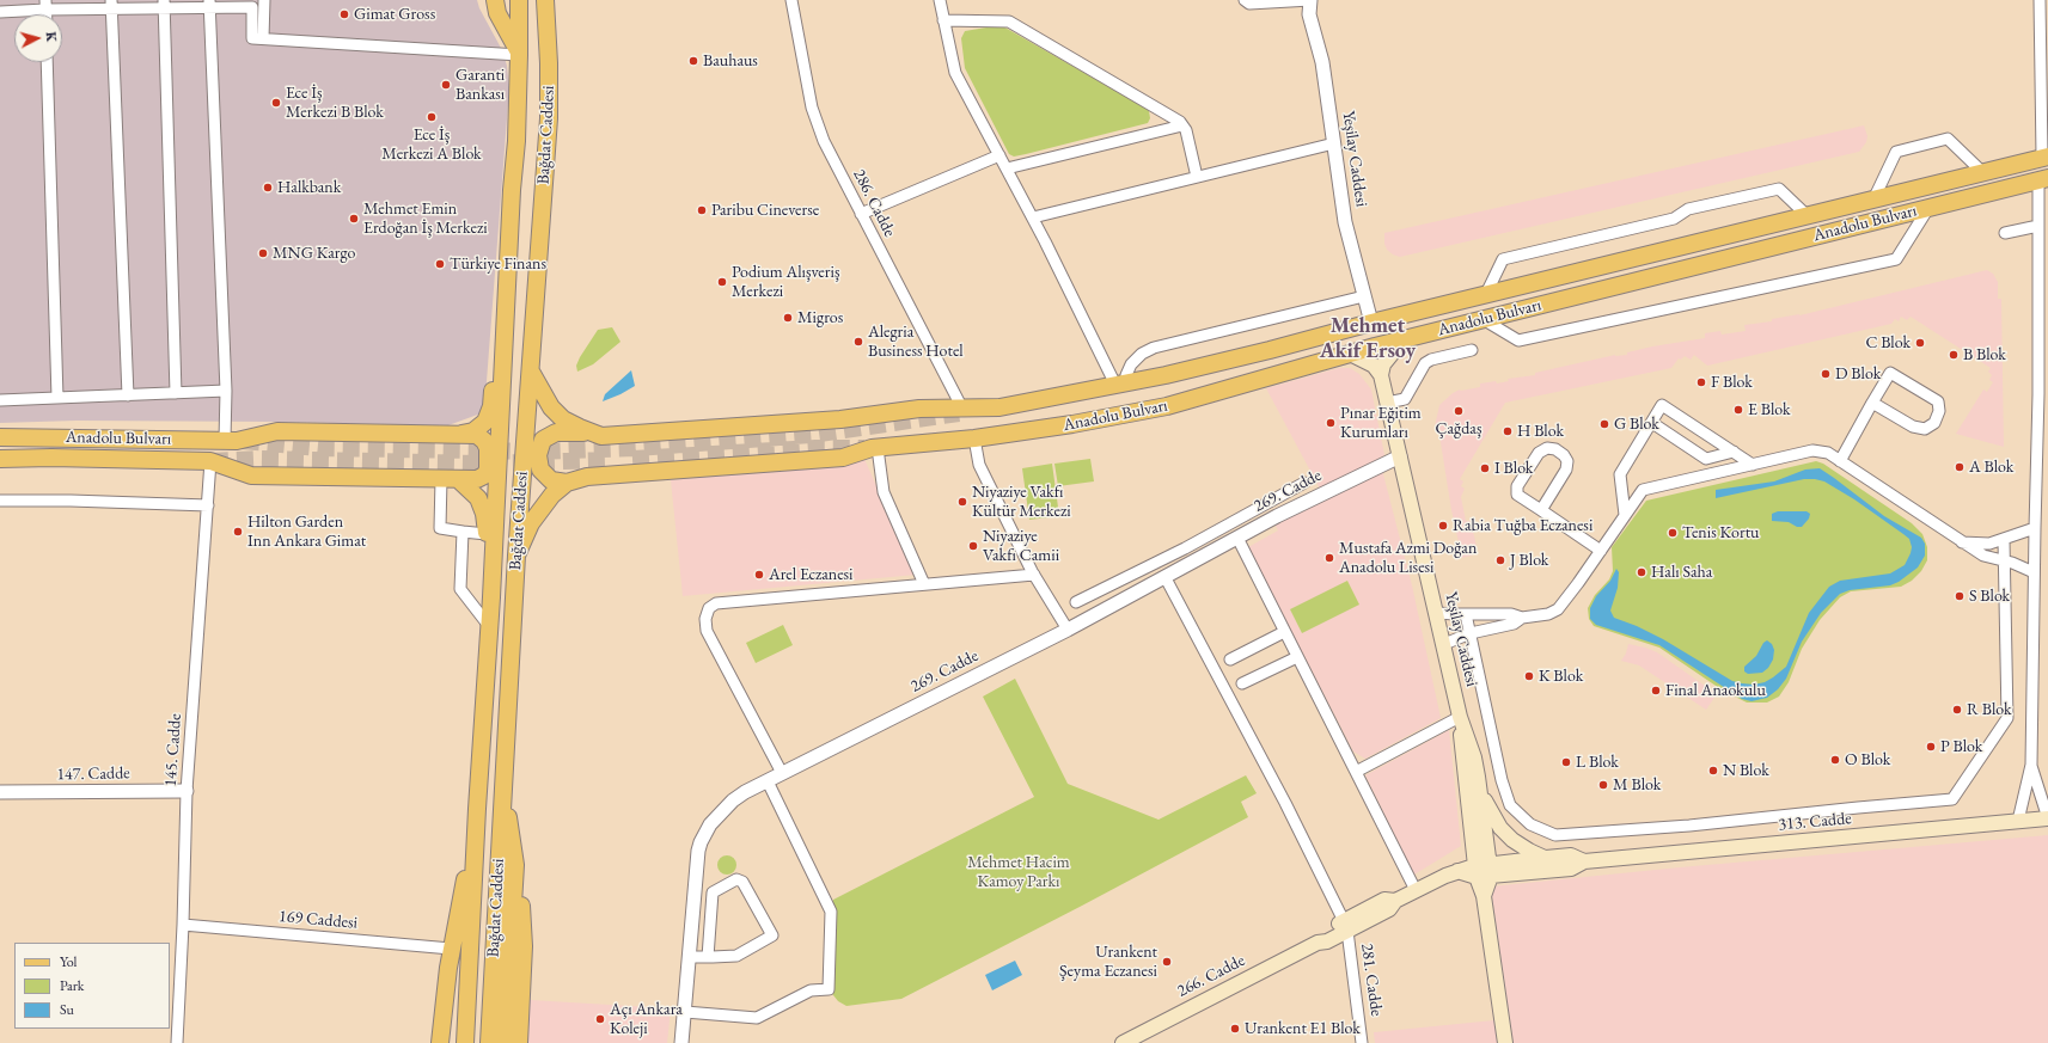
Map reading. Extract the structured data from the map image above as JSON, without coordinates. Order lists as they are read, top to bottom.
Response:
{
  "streets": {
    "main road": [
      "Bağdat Caddesi",
      "Yeşilay Caddesi",
      "Anadolu Bulvarı",
      "313. Cadde",
      "266. Cadde"
    ],
    "street": [
      "286. Cadde",
      "269. Cadde",
      "145. Cadde",
      "147. Cadde",
      "169 Caddesi",
      "281. Cadde"
    ]
  },
  "crossings": [
    ["Yeşilay Caddesi", "Anadolu Bulvarı"],
    ["Yeşilay Caddesi", "269. Cadde"],
    ["Yeşilay Caddesi", "313. Cadde"],
    ["Yeşilay Caddesi", "266. Cadde"],
    ["286. Cadde", "Anadolu Bulvarı"],
    ["Anadolu Bulvarı", "145. Cadde"],
    ["269. Cadde", "281. Cadde"],
    ["145. Cadde", "147. Cadde"],
    ["145. Cadde", "169 Caddesi"],
    ["313. Cadde", "266. Cadde"],
    ["266. Cadde", "281. Cadde"]
  ],
  "districts": ["Mehmet Akif Ersoy"],
  "parks": ["Mehmet Hacim Kamoy Parkı"],
  "places": [
    "Gimat Gross",
    "Bauhaus",
    "Garanti Bankası",
    "Ece İş Merkezi B Blok",
    "Ece İş Merkezi A Blok",
    "Halkbank",
    "Paribu Cineverse",
    "Mehmet Emin Erdoğan İş Merkezi",
    "MNG Kargo",
    "Türkiye Finans",
    "Podium Alışveriş Merkezi",
    "Migros",
    "Alegria Business Hotel",
    "C Blok",
    "B Blok",
    "D Blok",
    "F Blok",
    "E Blok",
    "Çağdaş",
    "Pınar Eğitim Kurumları",
    "G Blok",
    "H Blok",
    "A Blok",
    "I Blok",
    "Niyaziye Vakfı Kültür Merkezi",
    "Rabia Tuğba Eczanesi",
    "Hilton Garden Inn Ankara Gimat",
    "Tenis Kortu",
    "Niyaziye Vakfı Camii",
    "Mustafa Azmi Doğan Anadolu Lisesi",
    "J Blok",
    "Halı Saha",
    "Arel Eczanesi",
    "S Blok",
    "K Blok",
    "Final Anaokulu",
    "R Blok",
    "P Blok",
    "O Blok",
    "L Blok",
    "N Blok",
    "M Blok",
    "Urankent Şeyma Eczanesi",
    "Açı Ankara Koleji",
    "Urankent E1 Blok"
  ],
  "legend": ["Yol", "Park", "Su"],
  "north": "right"
}
